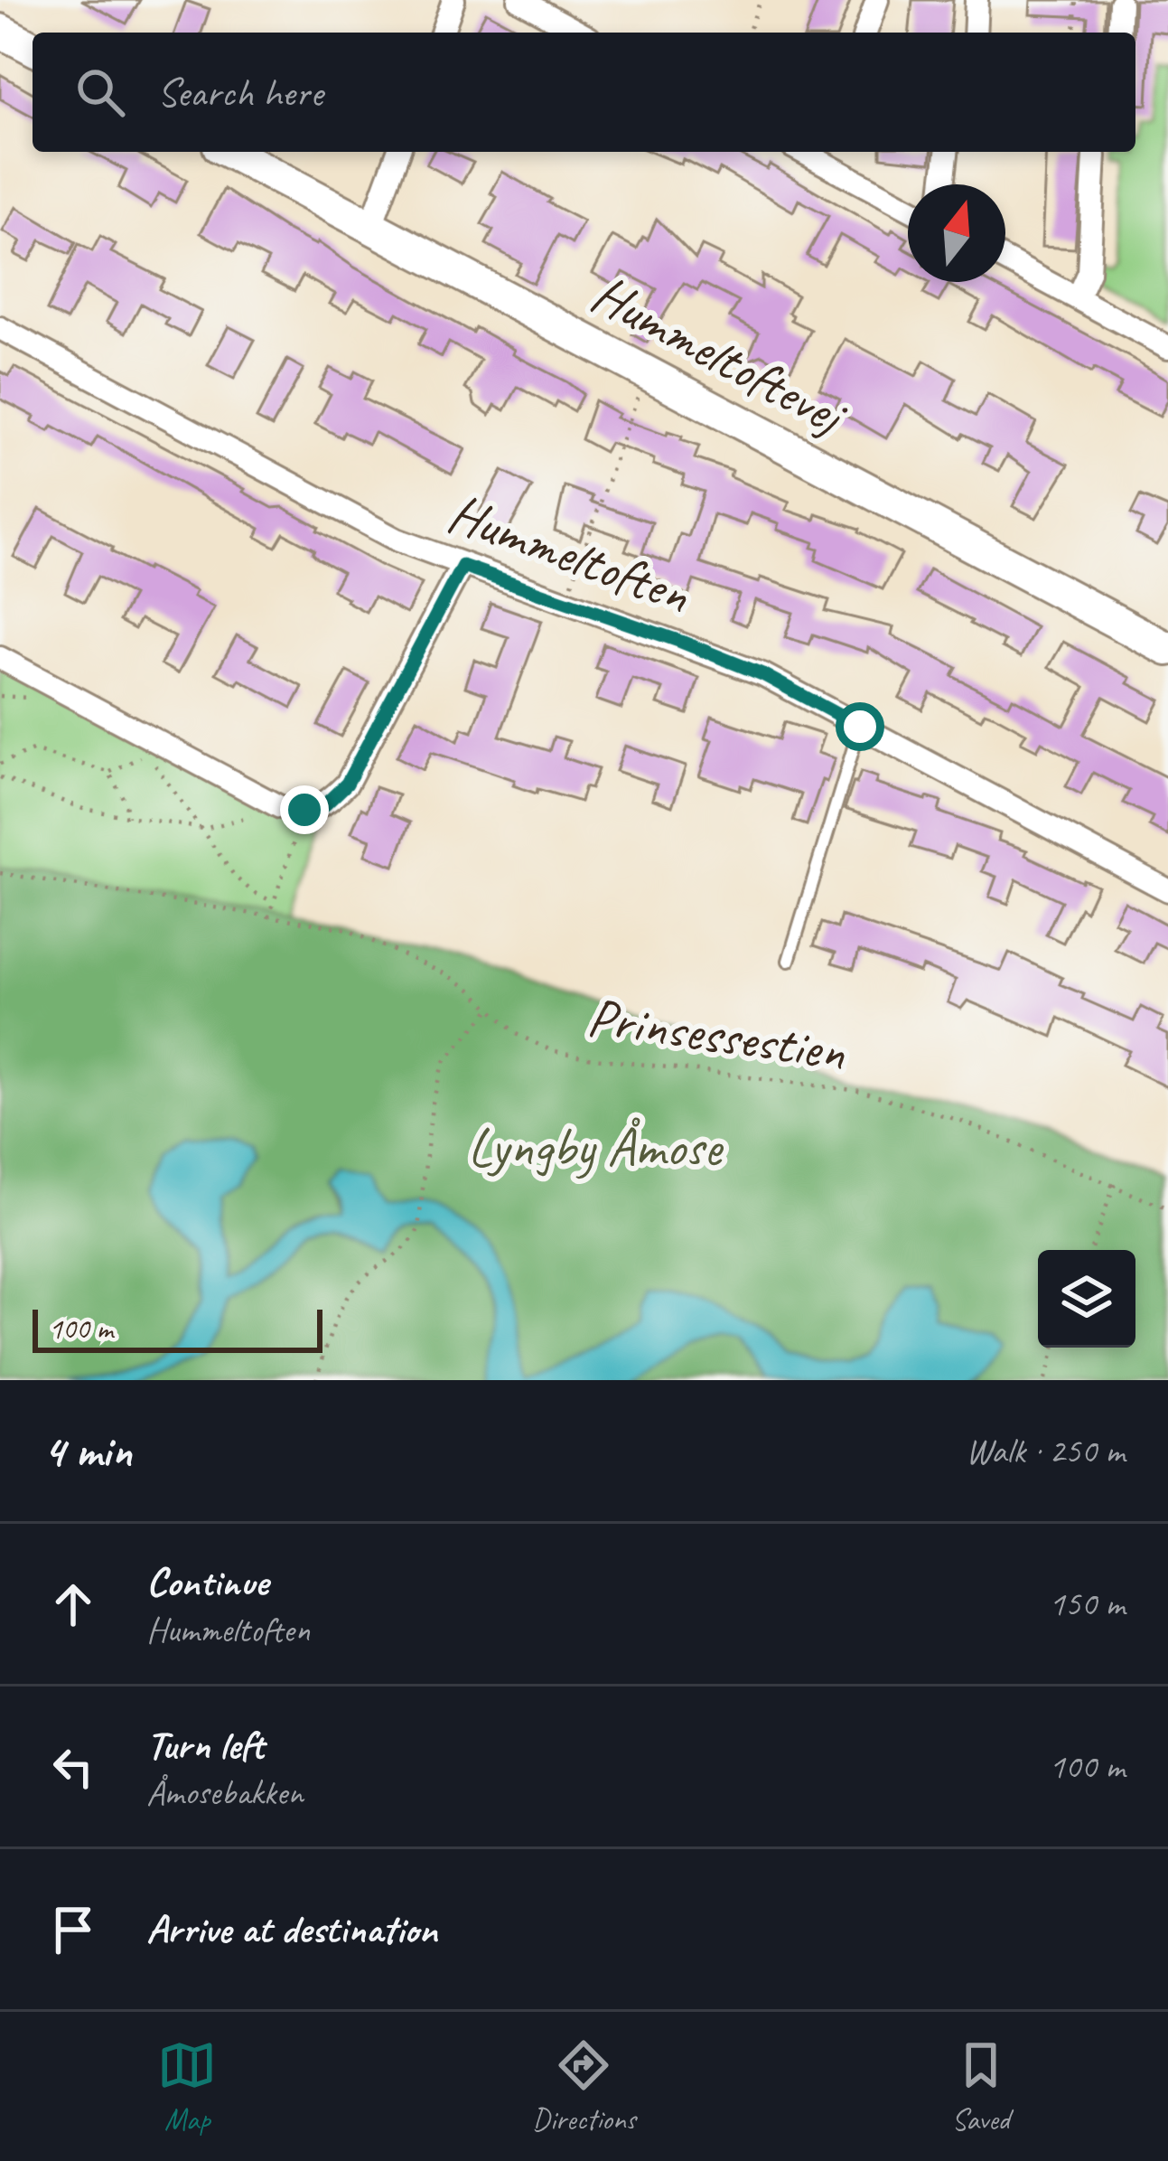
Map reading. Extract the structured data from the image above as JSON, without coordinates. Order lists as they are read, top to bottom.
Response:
{
  "streets": {
    "street": ["Hummeltoftevej", "Hummeltoften"],
    "path": ["Prinsessestien"]
  },
  "parks": ["Lyngby Åmose"],
  "scale_bar": "100 m",
  "north": "top",
  "page": {
    "search": "Search here",
    "scale": "100 m",
    "heading": ["4 min", "Walk · 250 m"],
    "list": [
      ["Continue", "Hummeltoften", "150 m"],
      ["Turn left", "Åmosebakken", "100 m"],
      "Arrive at destination"
    ],
    "nav": ["Map", "Directions", "Saved"]
  }
}
